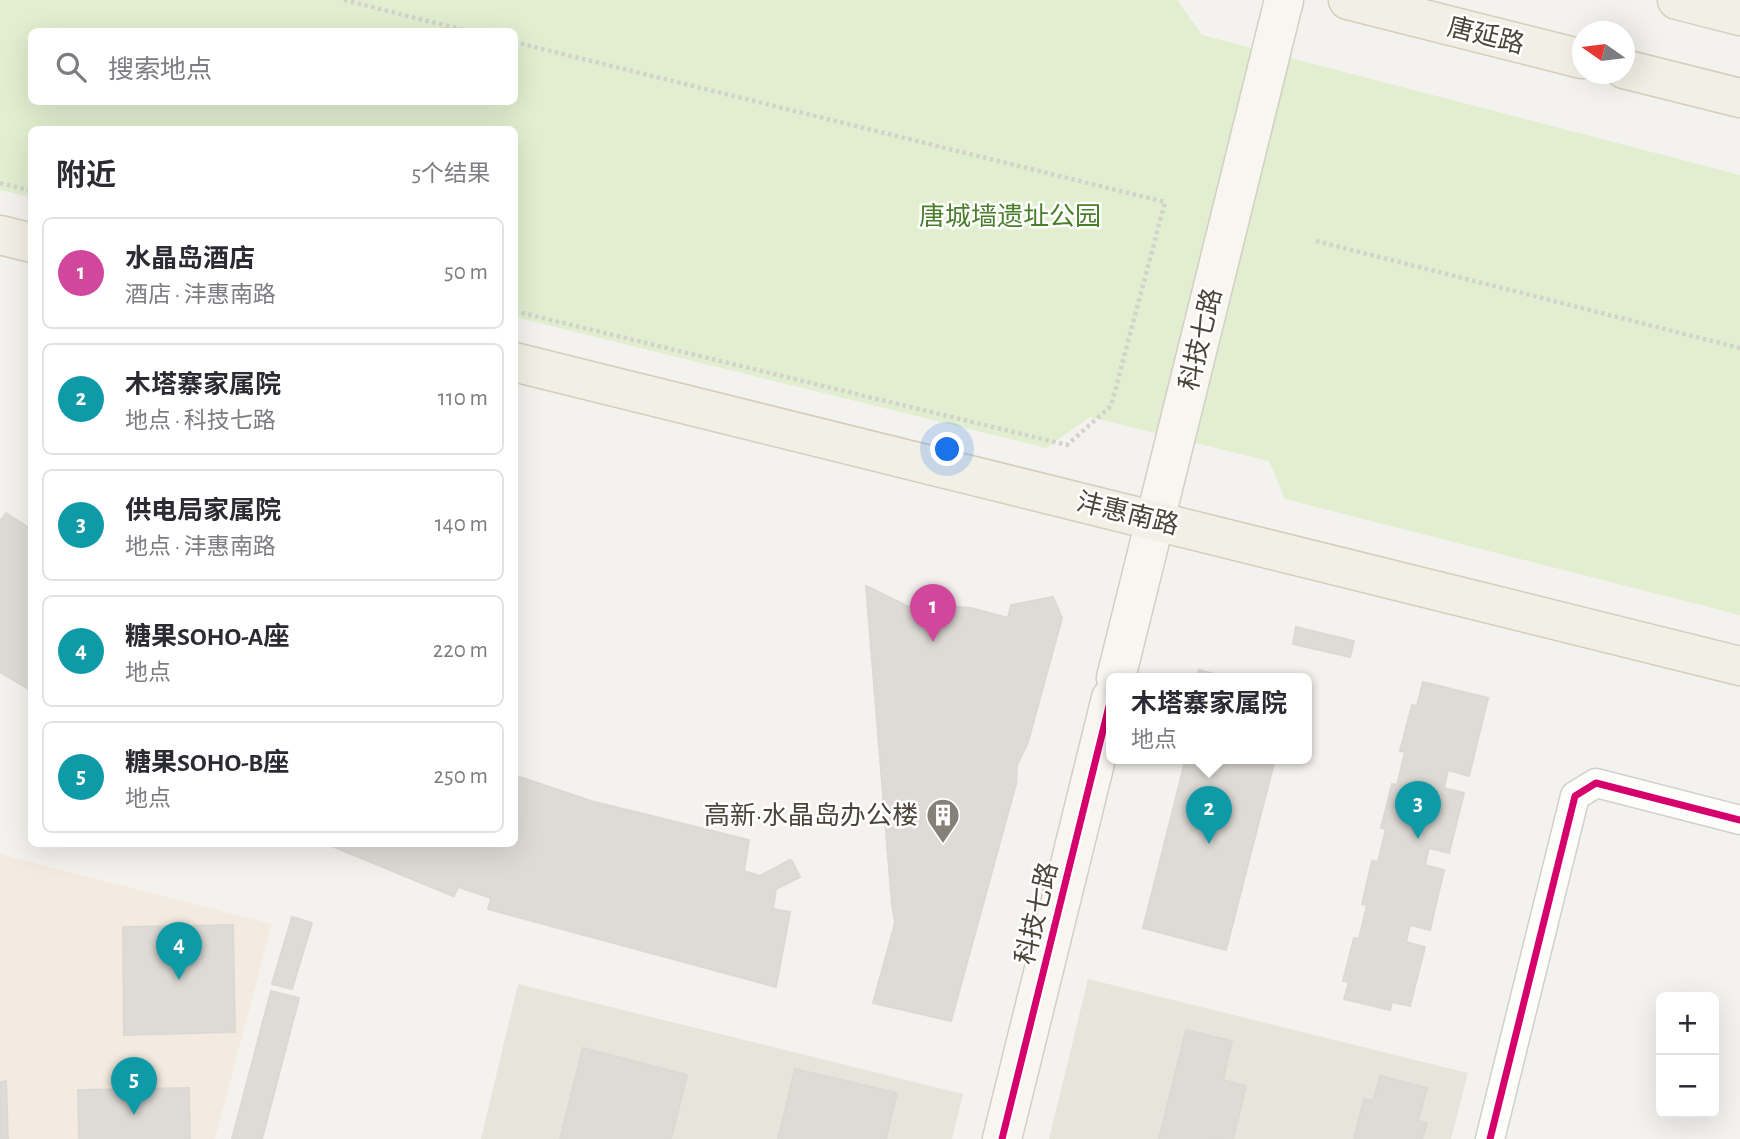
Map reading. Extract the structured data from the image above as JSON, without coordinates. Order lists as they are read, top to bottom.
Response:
{
  "streets": {
    "main road": ["唐延路", "沣惠南路"],
    "street": ["科技七路"]
  },
  "crossings": [
    ["科技七路", "沣惠南路"]
  ],
  "parks": ["唐城墙遗址公园"],
  "places": {
    "building": ["高新·水晶岛办公楼"]
  },
  "north": "left",
  "page": {
    "search": "搜索地点",
    "heading": ["附近", "5个结果"],
    "list": [
      {
        "mark": "1",
        "name": "水晶岛酒店",
        "note": "酒店 · 沣惠南路",
        "value": "50 m"
      },
      {
        "mark": "2",
        "name": "木塔寨家属院",
        "note": "地点 · 科技七路",
        "value": "110 m"
      },
      {
        "mark": "3",
        "name": "供电局家属院",
        "note": "地点 · 沣惠南路",
        "value": "140 m"
      },
      {
        "mark": "4",
        "name": "糖果SOHO-A座",
        "note": "地点",
        "value": "220 m"
      },
      {
        "mark": "5",
        "name": "糖果SOHO-B座",
        "note": "地点",
        "value": "250 m"
      }
    ],
    "pins": [
      "1",
      "3",
      "2",
      "4",
      "5"
    ],
    "popup": ["木塔寨家属院", "地点"],
    "map_buttons": ["+", "−"]
  }
}
